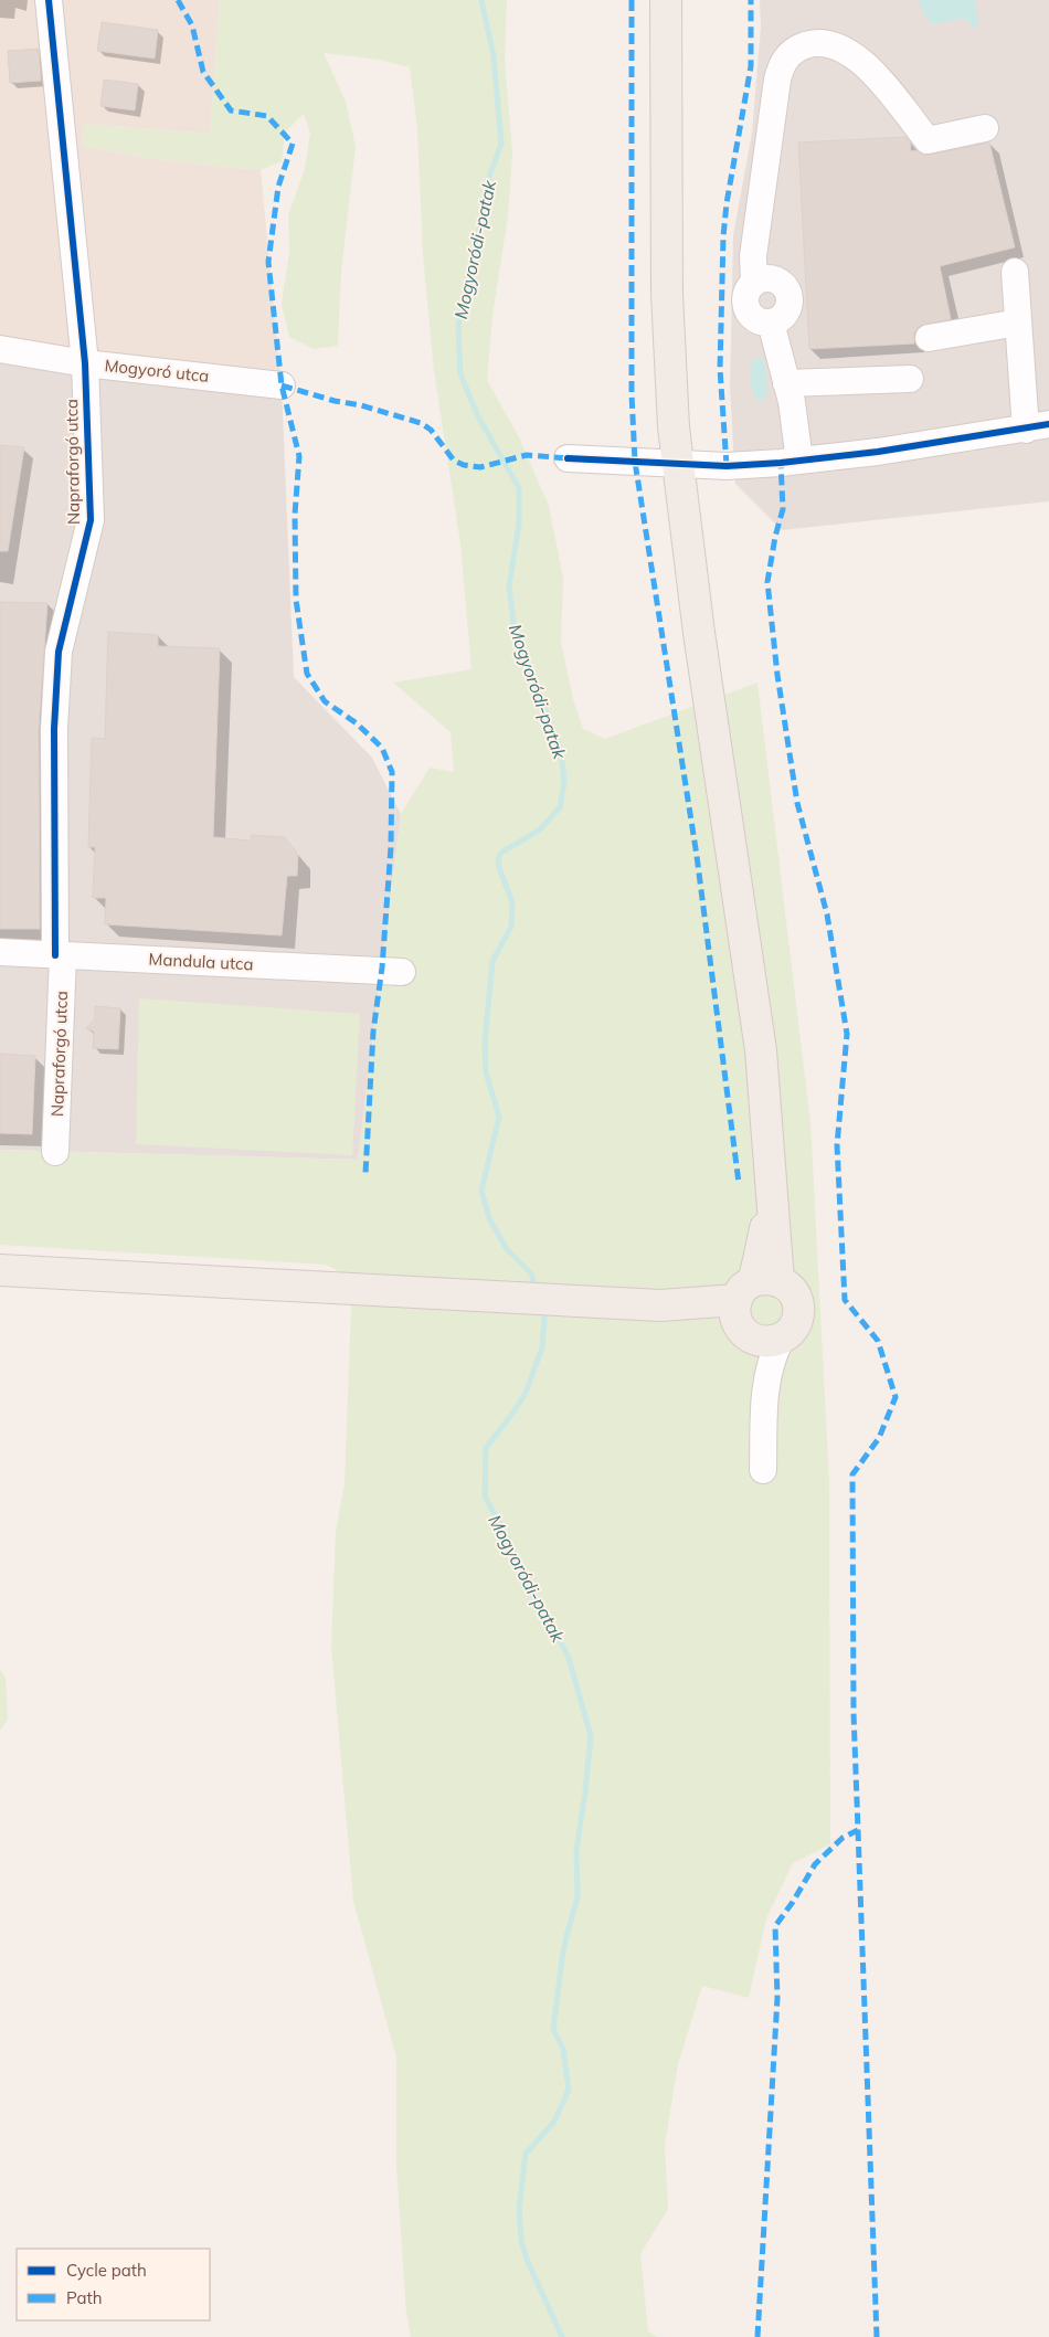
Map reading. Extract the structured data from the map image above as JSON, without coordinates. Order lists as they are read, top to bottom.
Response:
{
  "streets": {
    "street": ["Mogyoró utca", "Napraforgó utca", "Mandula utca"]
  },
  "crossings": [
    ["Mogyoró utca", "Napraforgó utca"],
    ["Napraforgó utca", "Mandula utca"]
  ],
  "water": ["Mogyoródi-patak"],
  "legend": ["Cycle path", "Path"]
}
